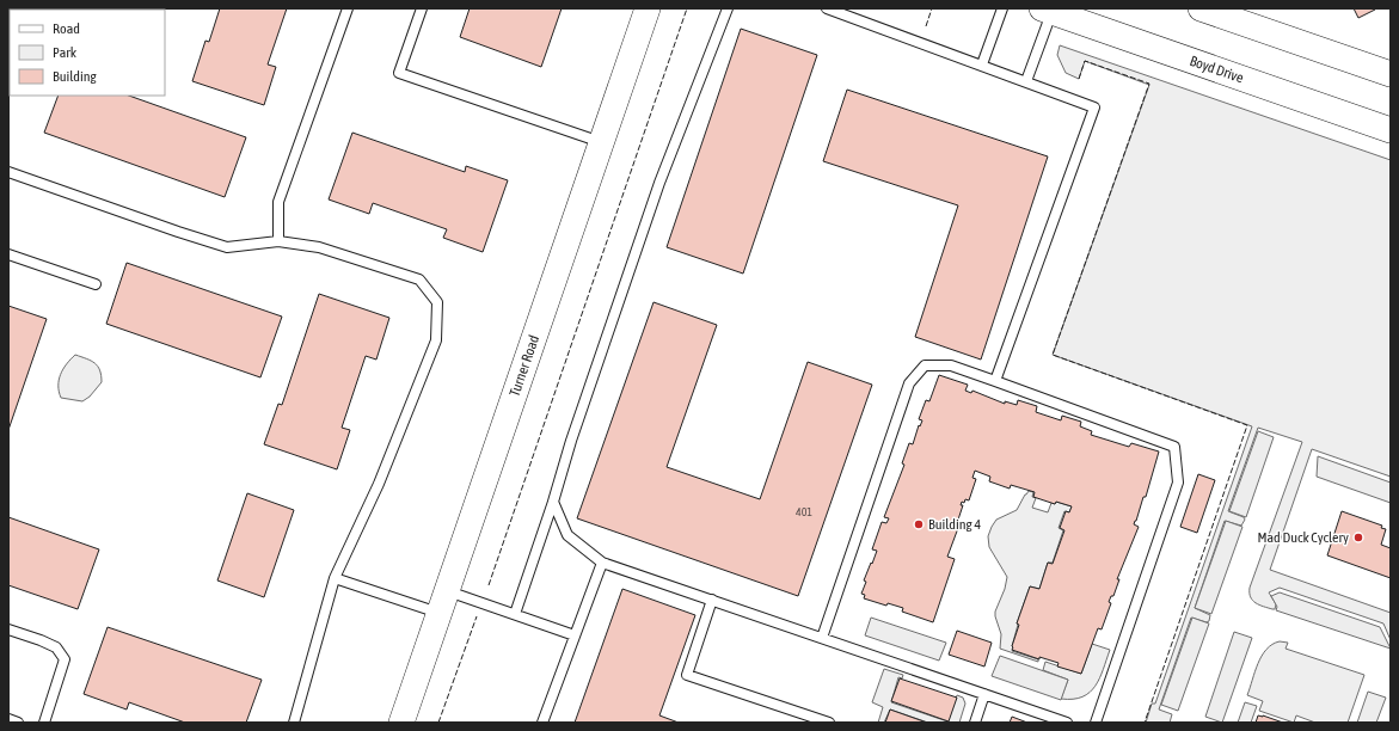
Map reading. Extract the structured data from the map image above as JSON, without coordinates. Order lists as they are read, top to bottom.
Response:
{
  "streets": {
    "street": ["Boyd Drive", "Turner Road"]
  },
  "places": ["Building 4", "Mad Duck Cyclery"],
  "house_numbers": ["401"],
  "legend": ["Road", "Park", "Building"]
}
